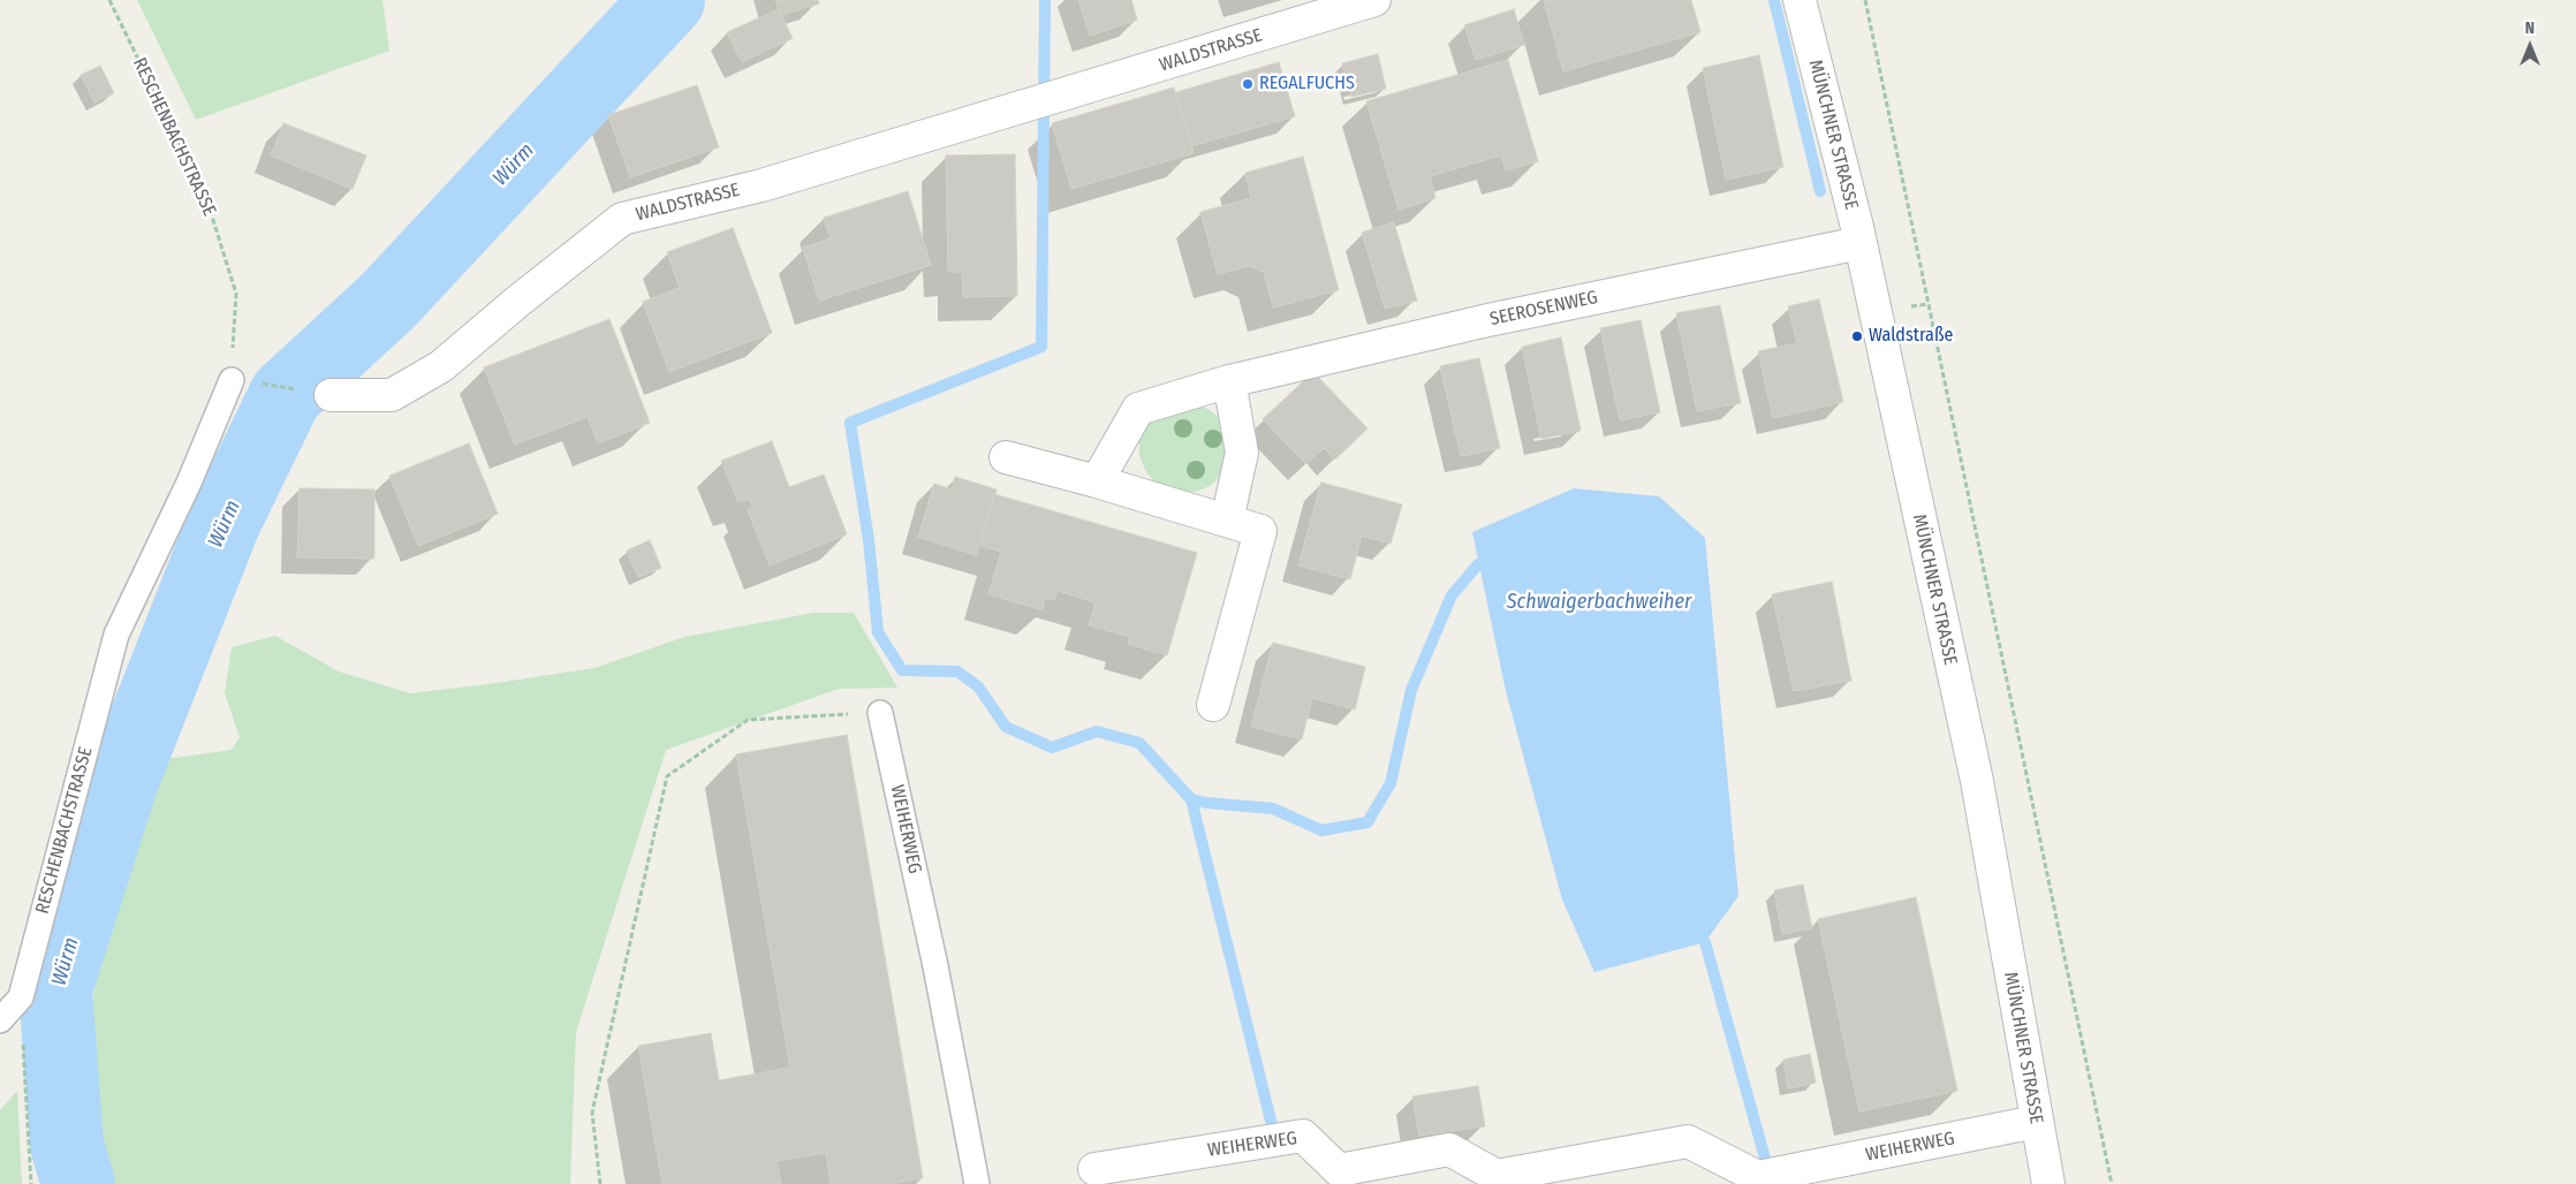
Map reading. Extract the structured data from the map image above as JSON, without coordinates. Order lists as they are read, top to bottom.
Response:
{
  "streets": {
    "street": [
      "WALDSTRASSE",
      "MÜNCHNER STRASSE",
      "SEEROSENWEG",
      "WEIHERWEG"
    ],
    "lane": ["RESCHENBACHSTRASSE"]
  },
  "crossings": [
    ["MÜNCHNER STRASSE", "SEEROSENWEG"],
    ["MÜNCHNER STRASSE", "WEIHERWEG"]
  ],
  "water": ["Würm", "Schwaigerbachweiher"],
  "places": ["REGALFUCHS", "Waldstraße"],
  "north": "top"
}
